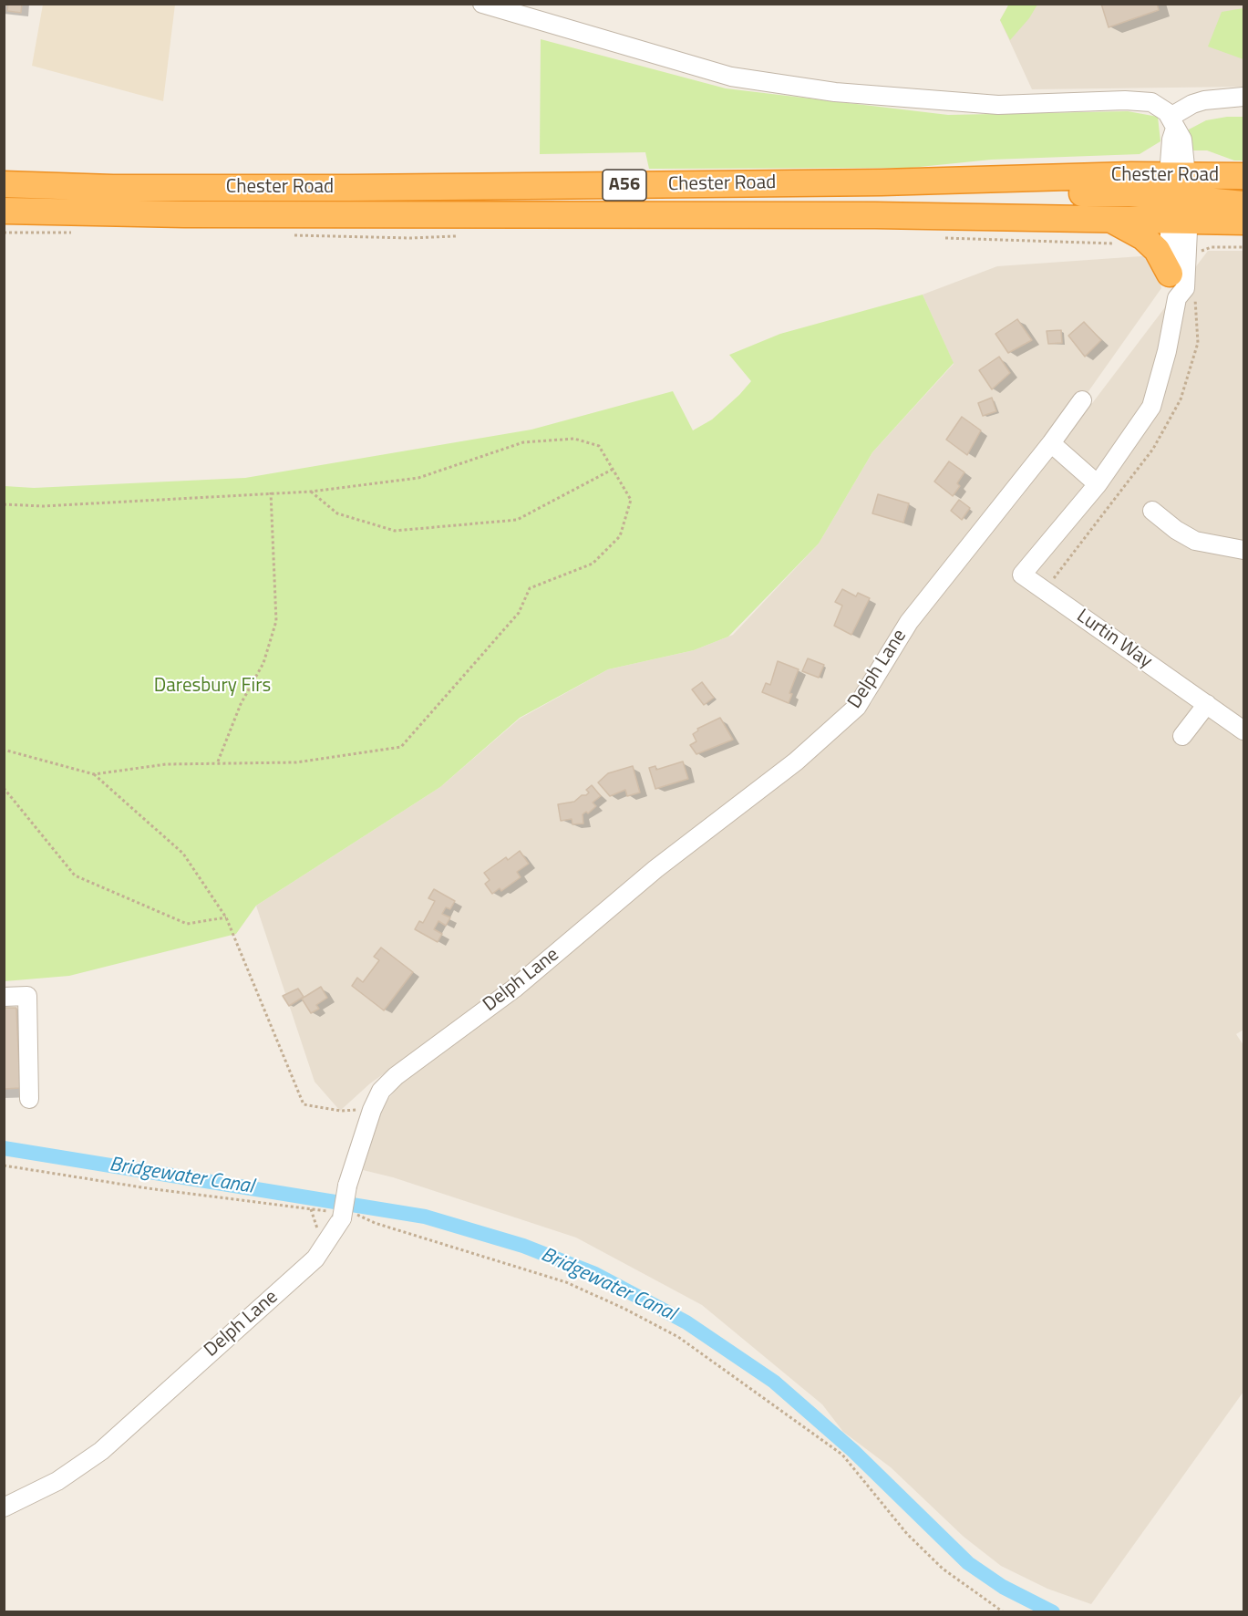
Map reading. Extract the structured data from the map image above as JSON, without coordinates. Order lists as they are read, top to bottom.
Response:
{
  "streets": {
    "highway": ["Chester Road", "A56"],
    "street": ["Lurtin Way", "Delph Lane"]
  },
  "water": ["Bridgewater Canal"],
  "parks": ["Daresbury Firs"]
}
